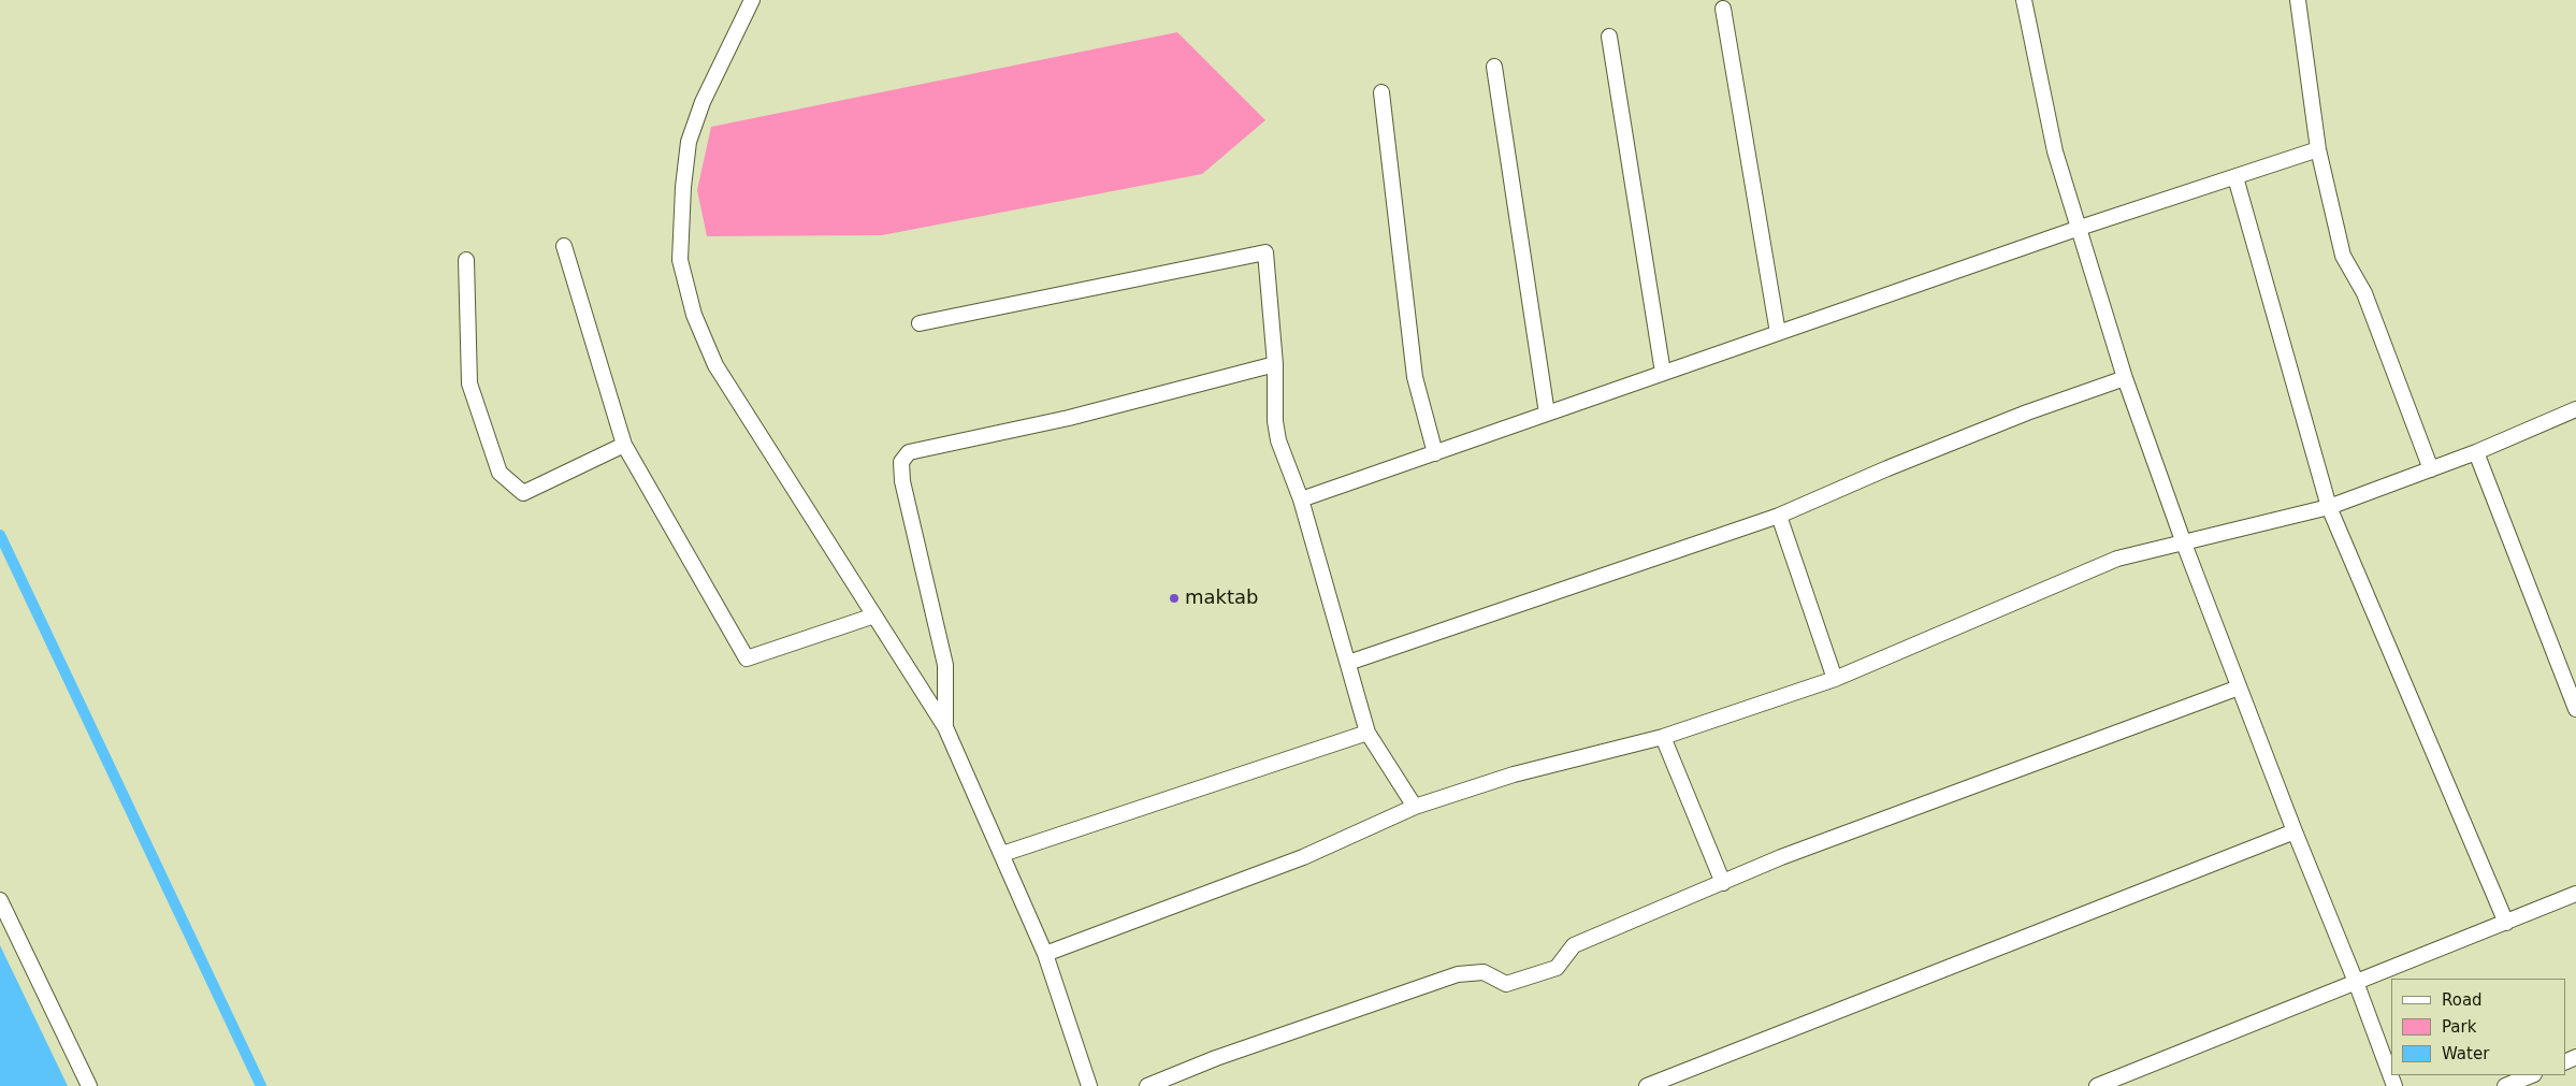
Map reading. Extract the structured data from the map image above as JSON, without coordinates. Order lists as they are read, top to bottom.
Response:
{
  "places": ["maktab"],
  "legend": ["Road", "Park", "Water"]
}
